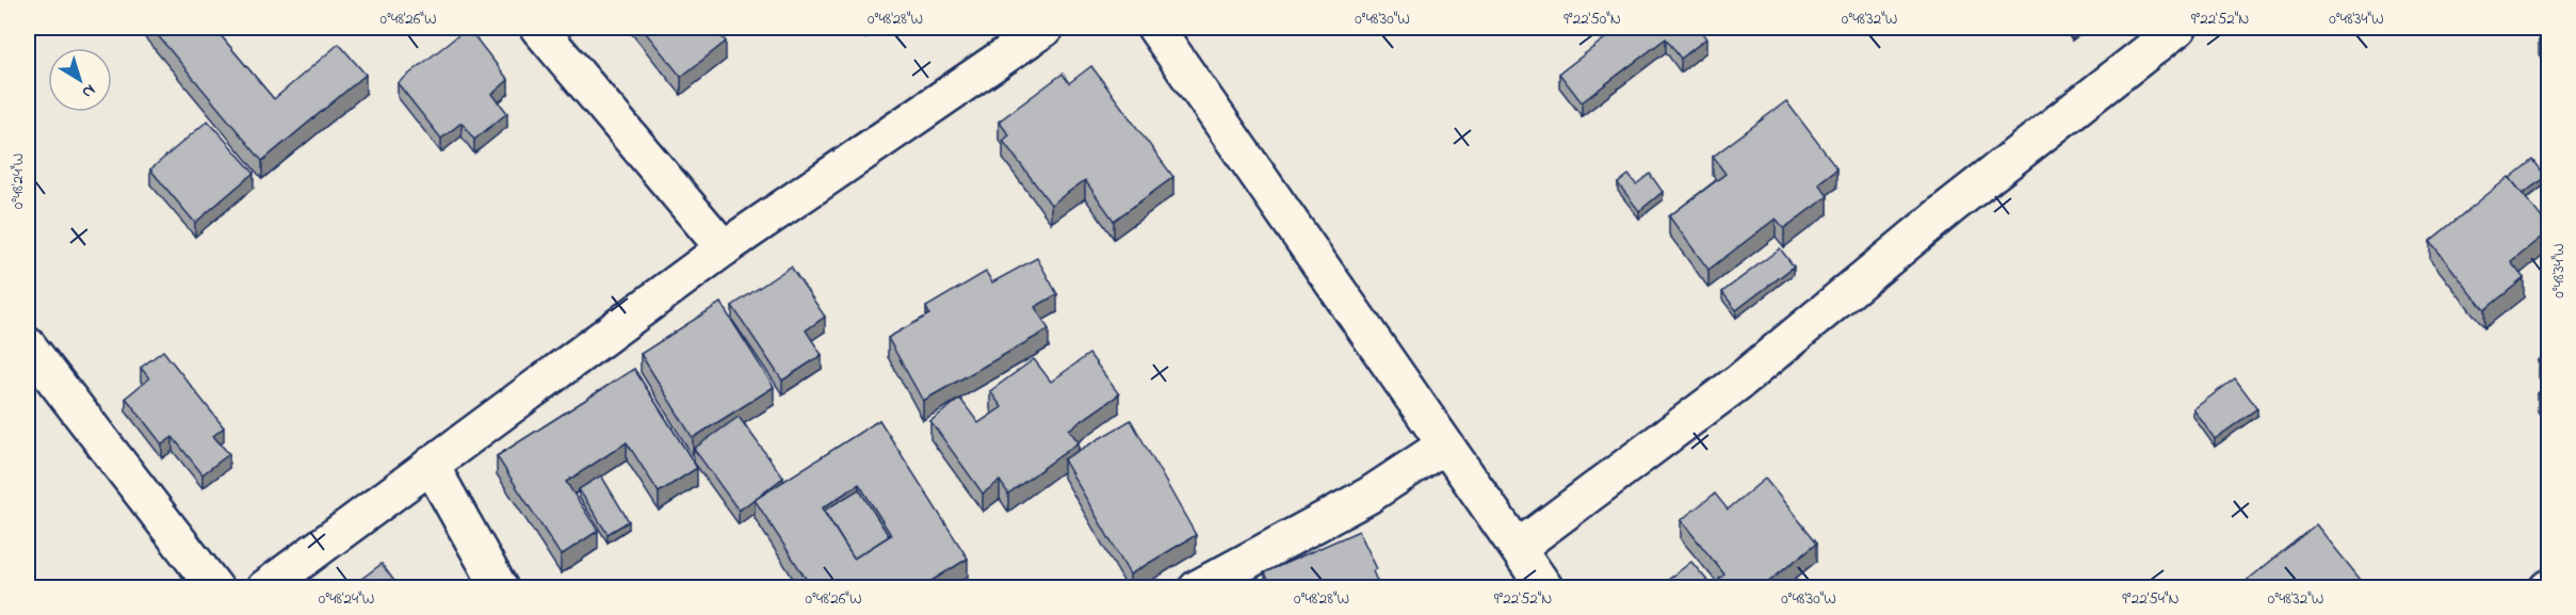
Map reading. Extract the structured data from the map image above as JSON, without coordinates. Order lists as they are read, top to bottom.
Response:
{
  "north": "bottom right",
  "coordinates": [
    "0°48'26\"W",
    "0°48'28\"W",
    "0°48'30\"W",
    "9°22'50\"N",
    "0°48'32\"W",
    "9°22'52\"N",
    "0°48'34\"W",
    "0°48'24\"W",
    "9°22'54\"N"
  ]
}
